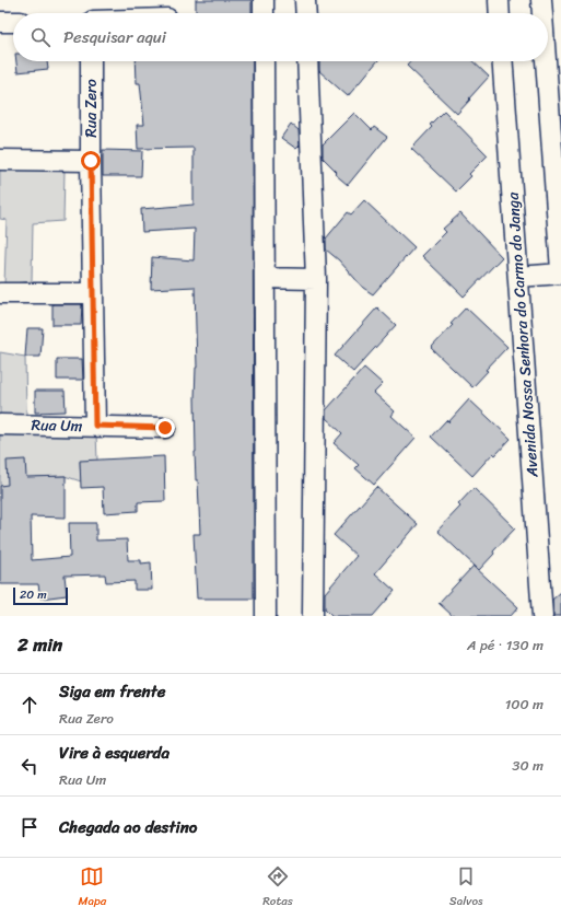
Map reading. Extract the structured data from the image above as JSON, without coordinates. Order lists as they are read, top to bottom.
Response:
{
  "streets": {
    "street": ["Rua Zero", "Avenida Nossa Senhora do Carmo do Janga", "Rua Um"]
  },
  "crossings": [
    ["Rua Zero", "Rua Um"]
  ],
  "scale_bar": "20 m",
  "page": {
    "search": "Pesquisar aqui",
    "scale": "20 m",
    "heading": ["2 min", "A pé · 130 m"],
    "list": [
      ["Siga em frente", "Rua Zero", "100 m"],
      ["Vire à esquerda", "Rua Um", "30 m"],
      "Chegada ao destino"
    ],
    "nav": ["Mapa", "Rotas", "Salvos"]
  }
}
